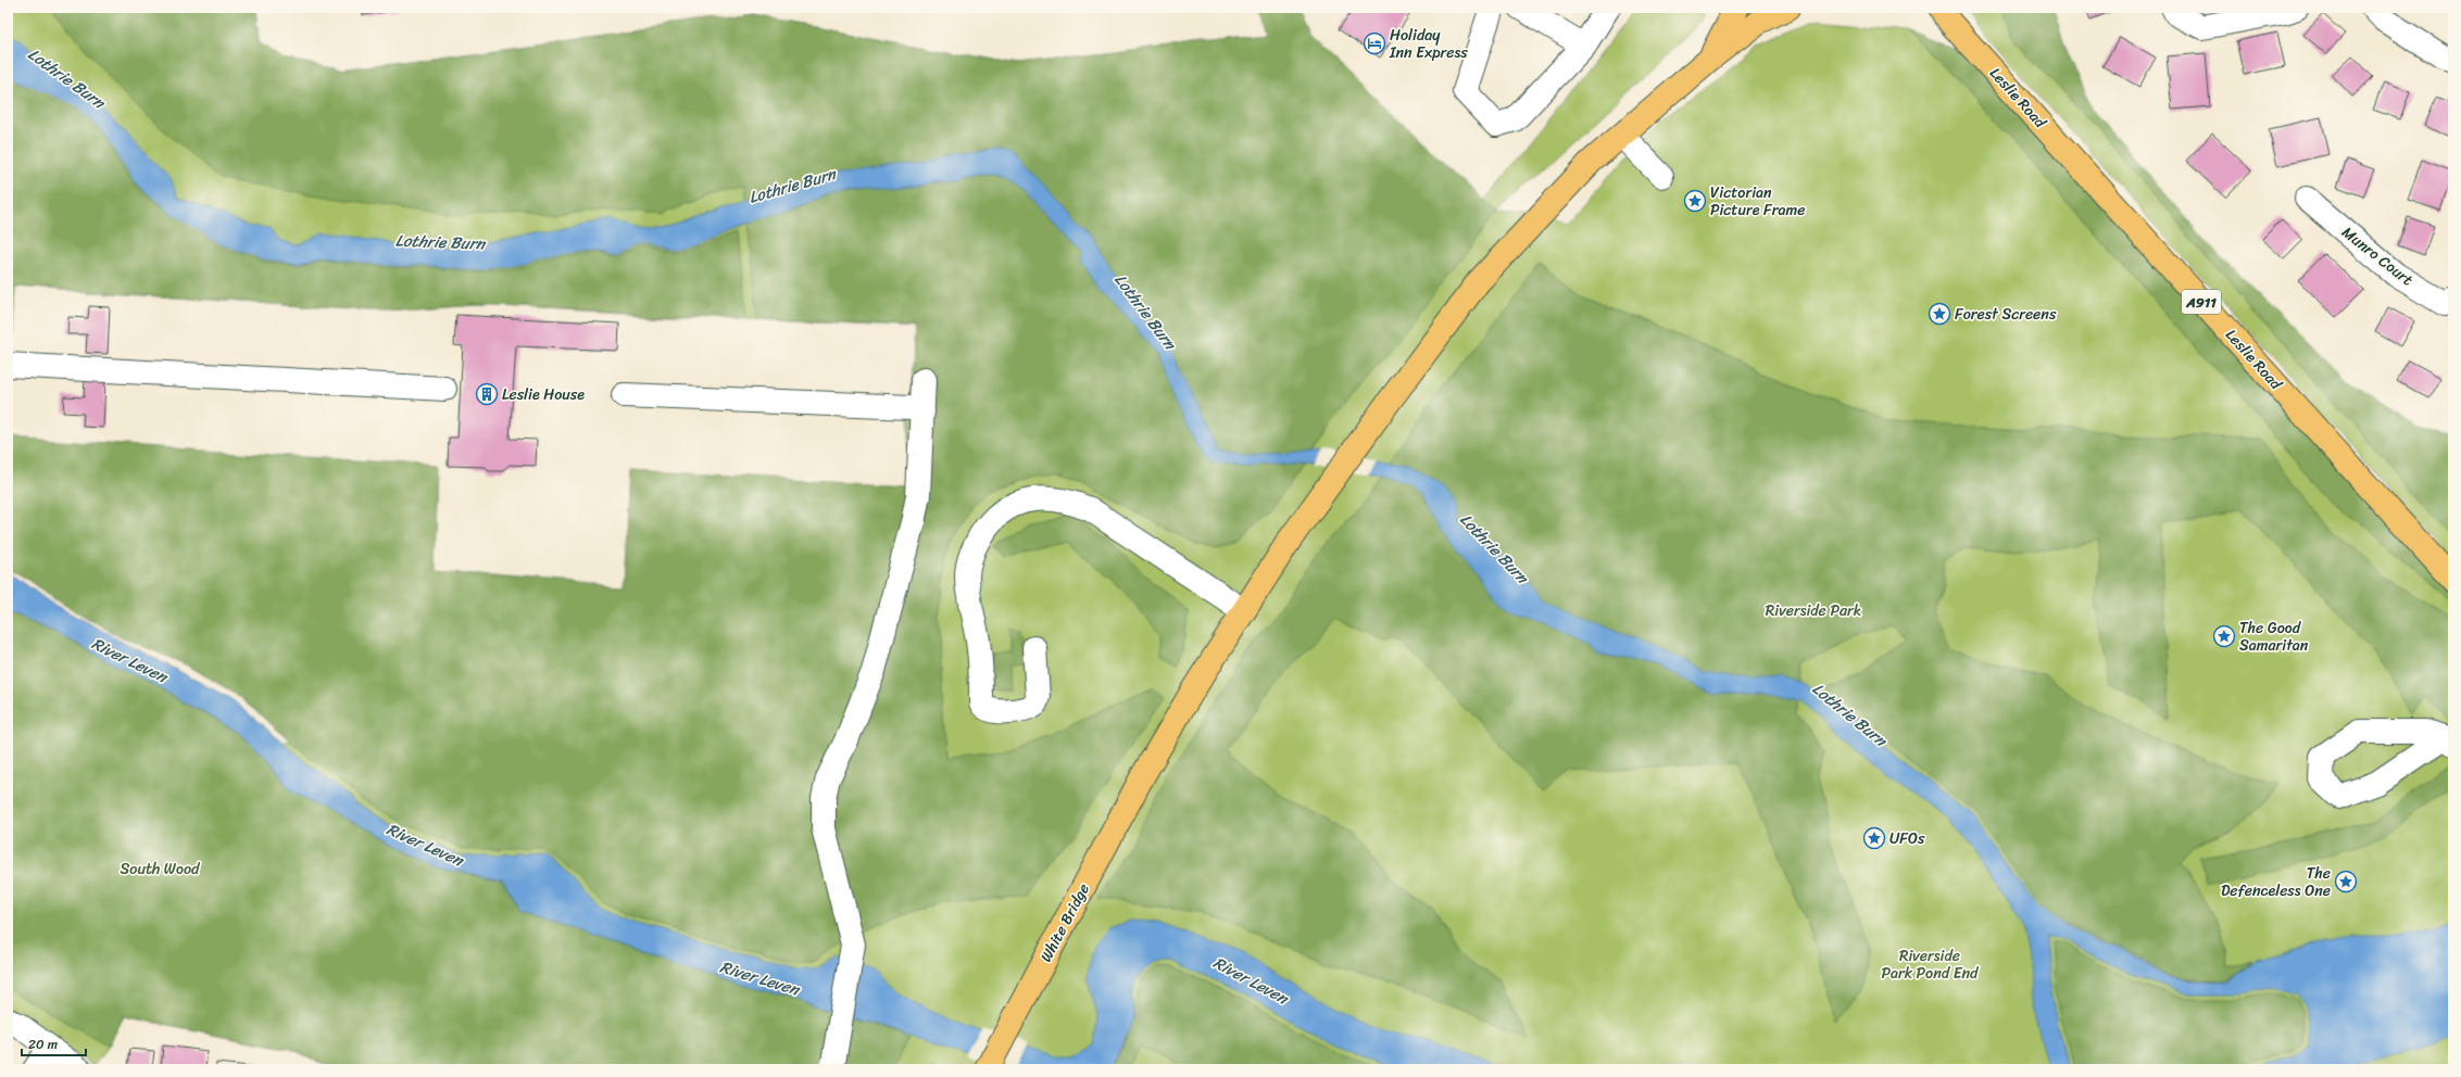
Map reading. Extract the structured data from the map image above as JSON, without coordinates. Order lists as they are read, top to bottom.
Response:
{
  "streets": {
    "main road": ["Leslie Road", "A911", "White Bridge"],
    "street": ["Munro Court"]
  },
  "crossings": [
    ["Leslie Road", "A911"]
  ],
  "water": ["Lothrie Burn", "River Leven"],
  "parks": ["Riverside Park", "South Wood", "Riverside Park Pond End"],
  "places": {
    "hotel": ["Holiday Inn Express"],
    "place": [
      "Victorian Picture Frame",
      "Forest Screens",
      "The Good Samaritan",
      "UFOs",
      "The Defenceless One"
    ],
    "building": ["Leslie House"]
  },
  "scale_bar": "20 m"
}
